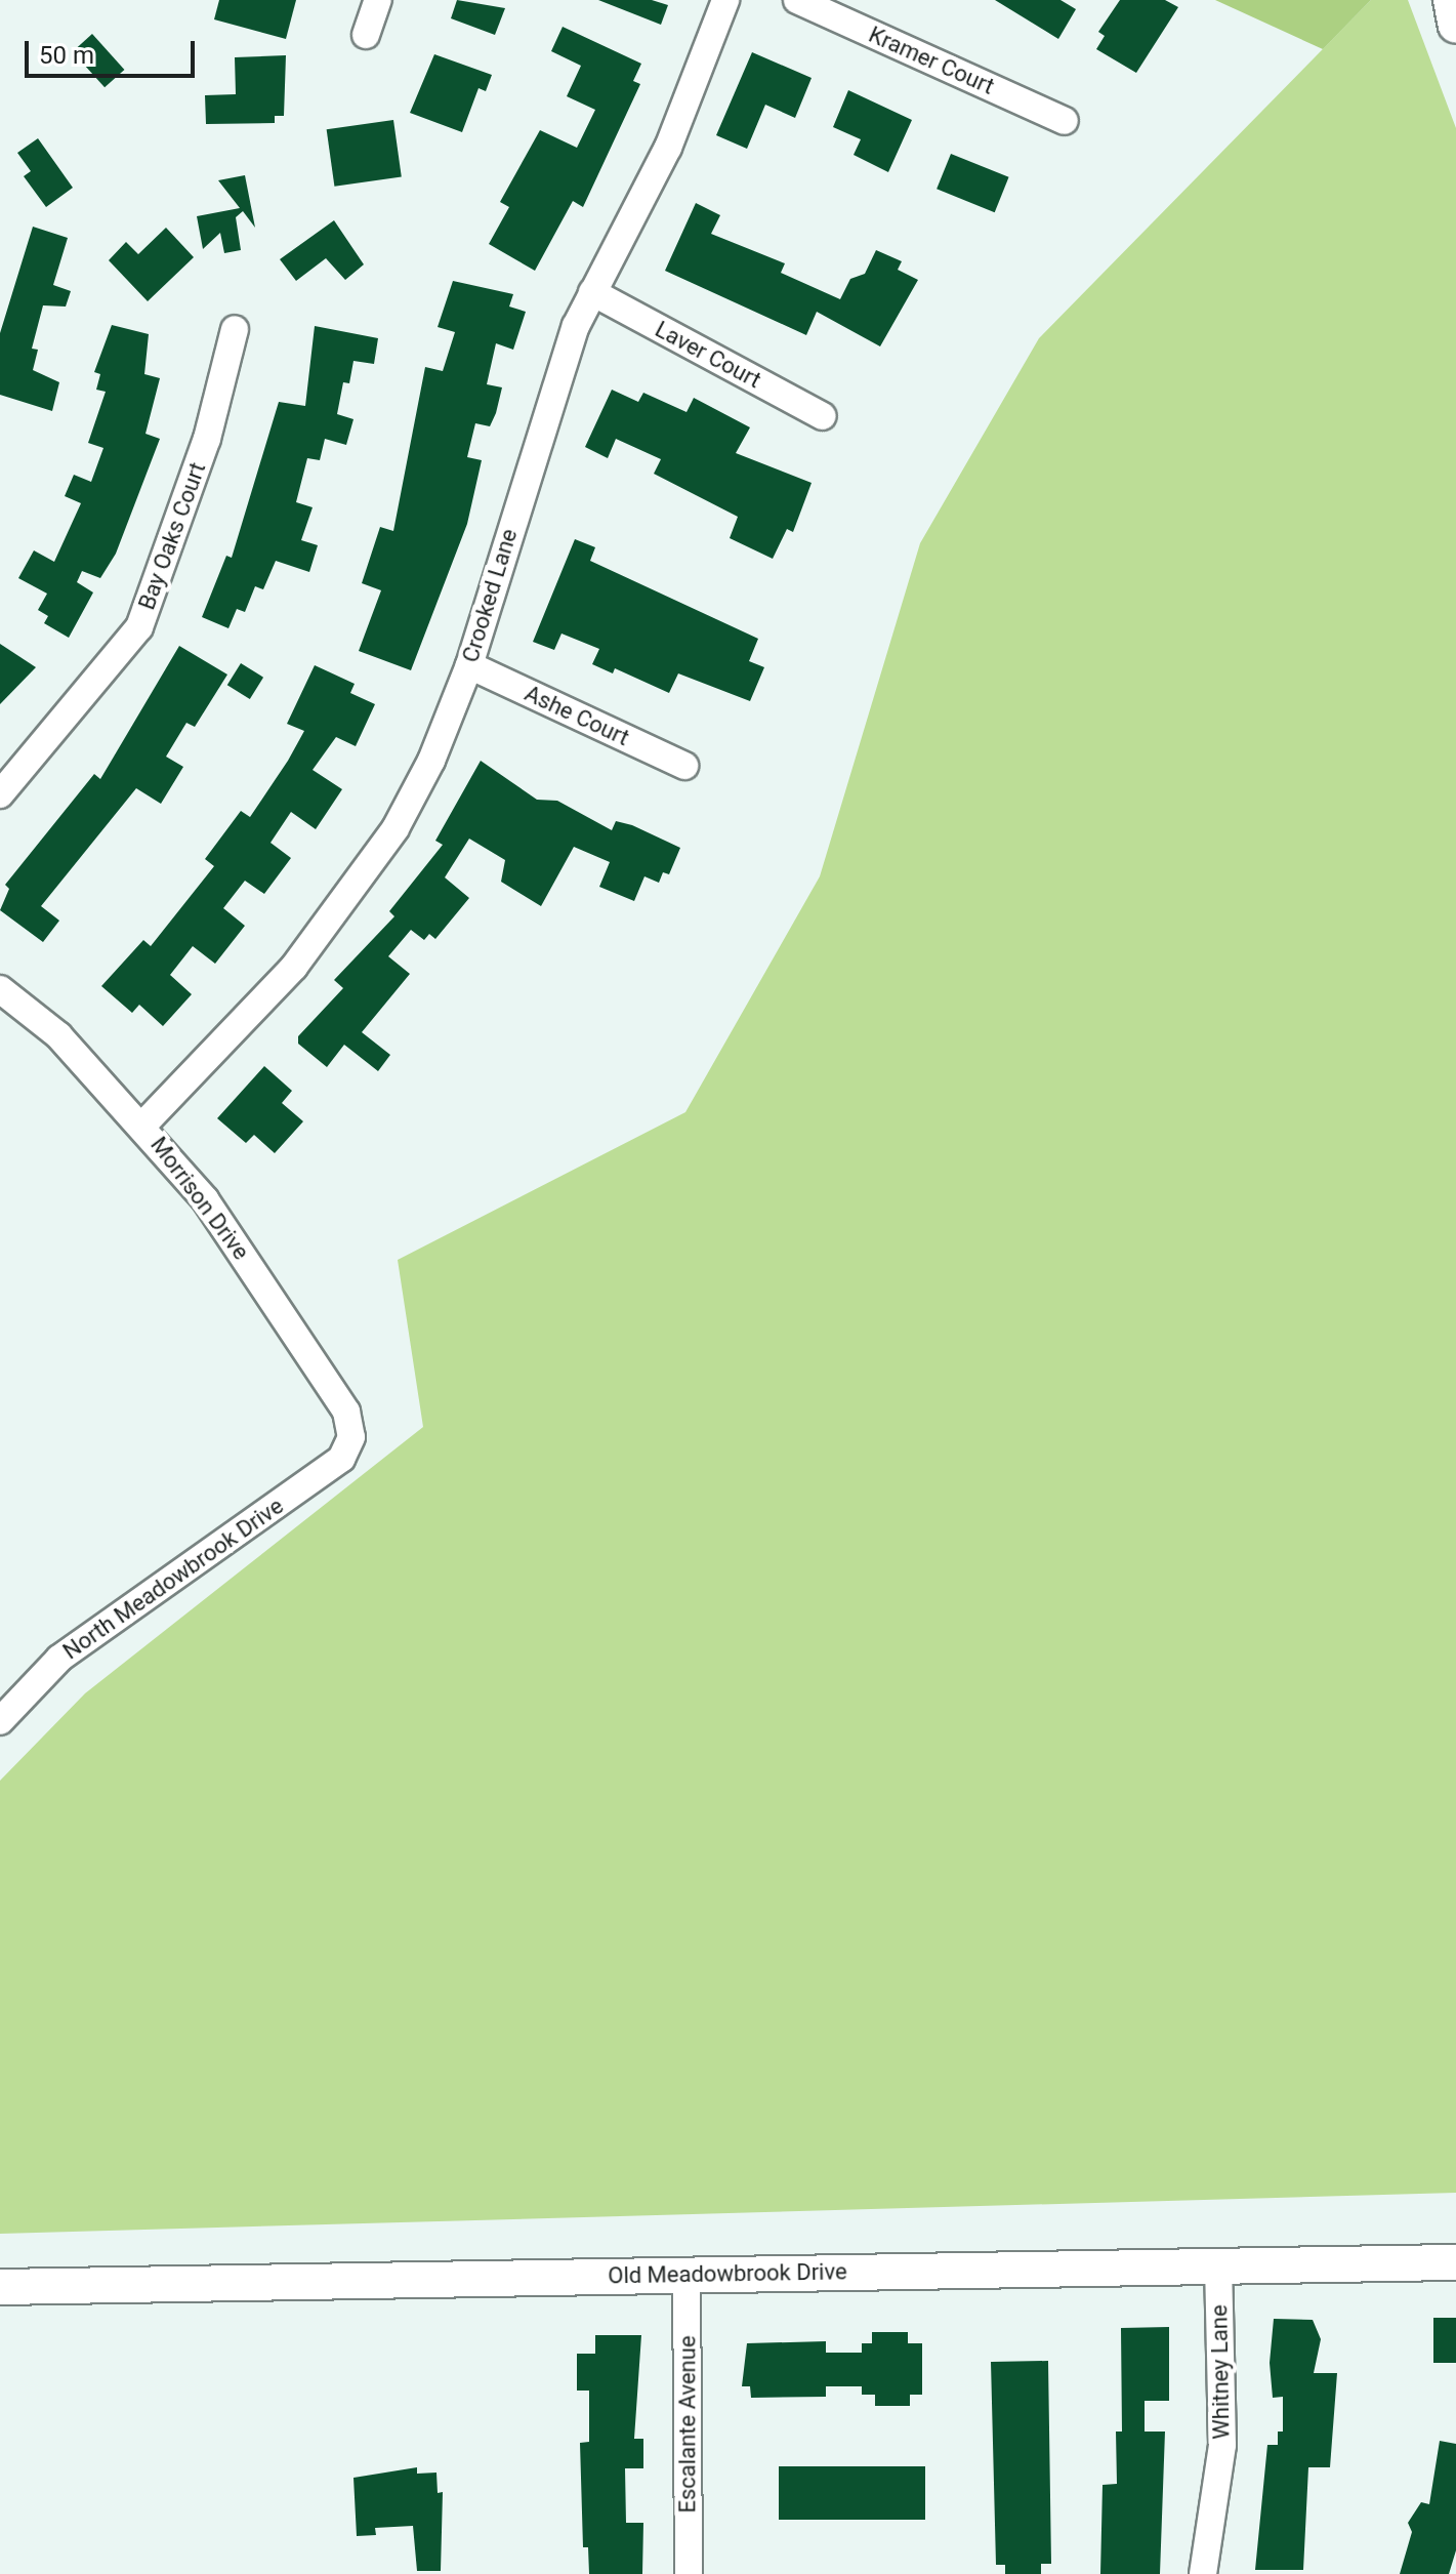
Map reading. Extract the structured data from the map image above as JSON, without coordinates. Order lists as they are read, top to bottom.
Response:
{
  "streets": {
    "main road": ["Old Meadowbrook Drive"],
    "street": [
      "Kramer Court",
      "Laver Court",
      "Bay Oaks Court",
      "Crooked Lane",
      "Ashe Court",
      "Morrison Drive",
      "North Meadowbrook Drive",
      "Whitney Lane",
      "Escalante Avenue"
    ]
  },
  "crossings": [
    ["Laver Court", "Crooked Lane"],
    ["Crooked Lane", "Ashe Court"],
    ["Crooked Lane", "Morrison Drive"],
    ["Morrison Drive", "North Meadowbrook Drive"],
    ["Old Meadowbrook Drive", "Whitney Lane"],
    ["Old Meadowbrook Drive", "Escalante Avenue"]
  ],
  "scale_bar": "50 m"
}
